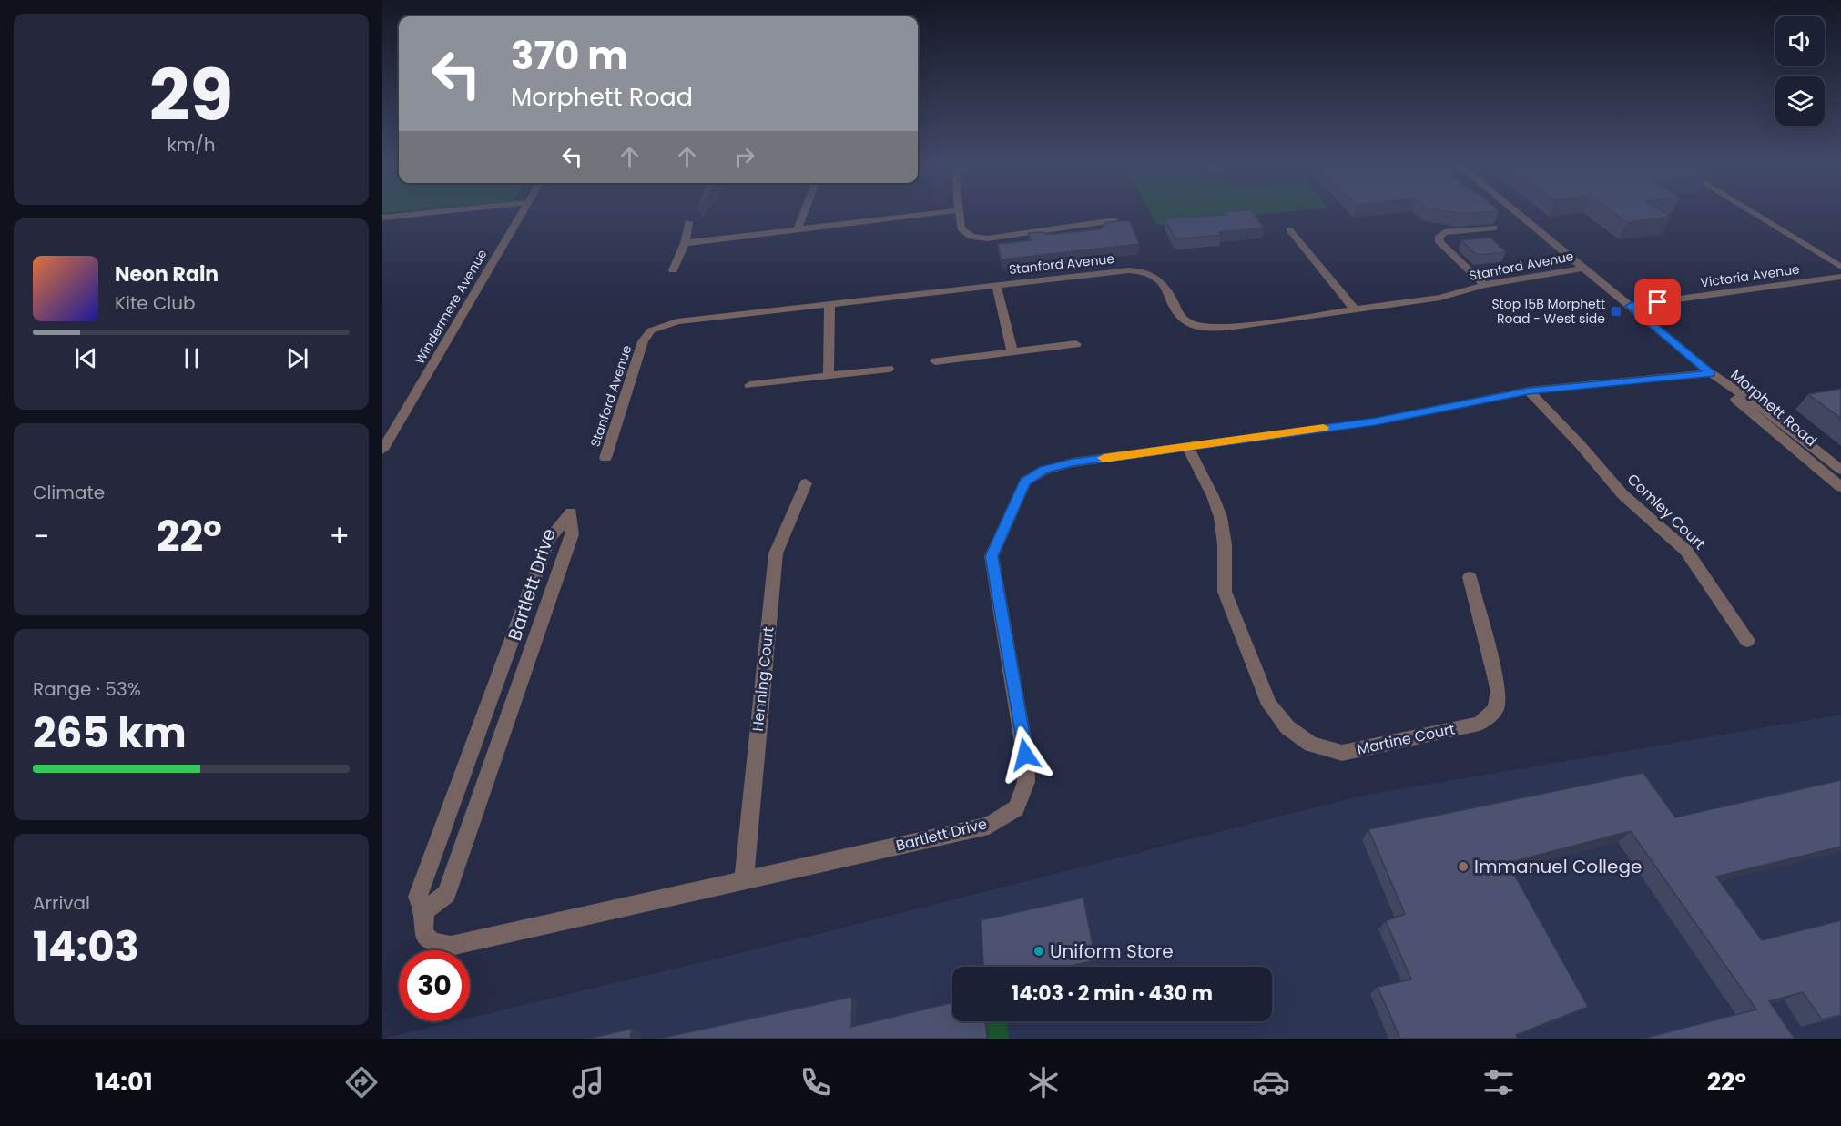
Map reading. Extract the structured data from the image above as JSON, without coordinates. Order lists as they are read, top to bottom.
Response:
{
  "streets": {
    "street": [
      "Stanford Avenue",
      "Victoria Avenue",
      "Windermere Avenue",
      "Morphett Road",
      "Comley Court",
      "Bartlett Drive",
      "Henning Court",
      "Martine Court"
    ]
  },
  "crossings": [
    ["Stanford Avenue", "Morphett Road"],
    ["Victoria Avenue", "Morphett Road"],
    ["Morphett Road", "Bartlett Drive"],
    ["Comley Court", "Bartlett Drive"],
    ["Bartlett Drive", "Henning Court"],
    ["Bartlett Drive", "Martine Court"]
  ],
  "places": {
    "transit": ["Stop 15B Morphett Road - West side"],
    "other": ["Immanuel College", "Uniform Store"]
  },
  "page": {
    "tile": [
      ["29", "km/h"],
      "Climate",
      ["Range · 53%", "265 km"],
      ["Arrival", "14:03"]
    ],
    "turn": ["370 m", "Morphett Road"],
    "song": ["Neon Rain", "Kite Club"],
    "heat": ["−", "22°", "+"],
    "limit": "30",
    "trip": "14:03 · 2 min · 430 m",
    "tabs": ["14:01", "22°"]
  }
}
